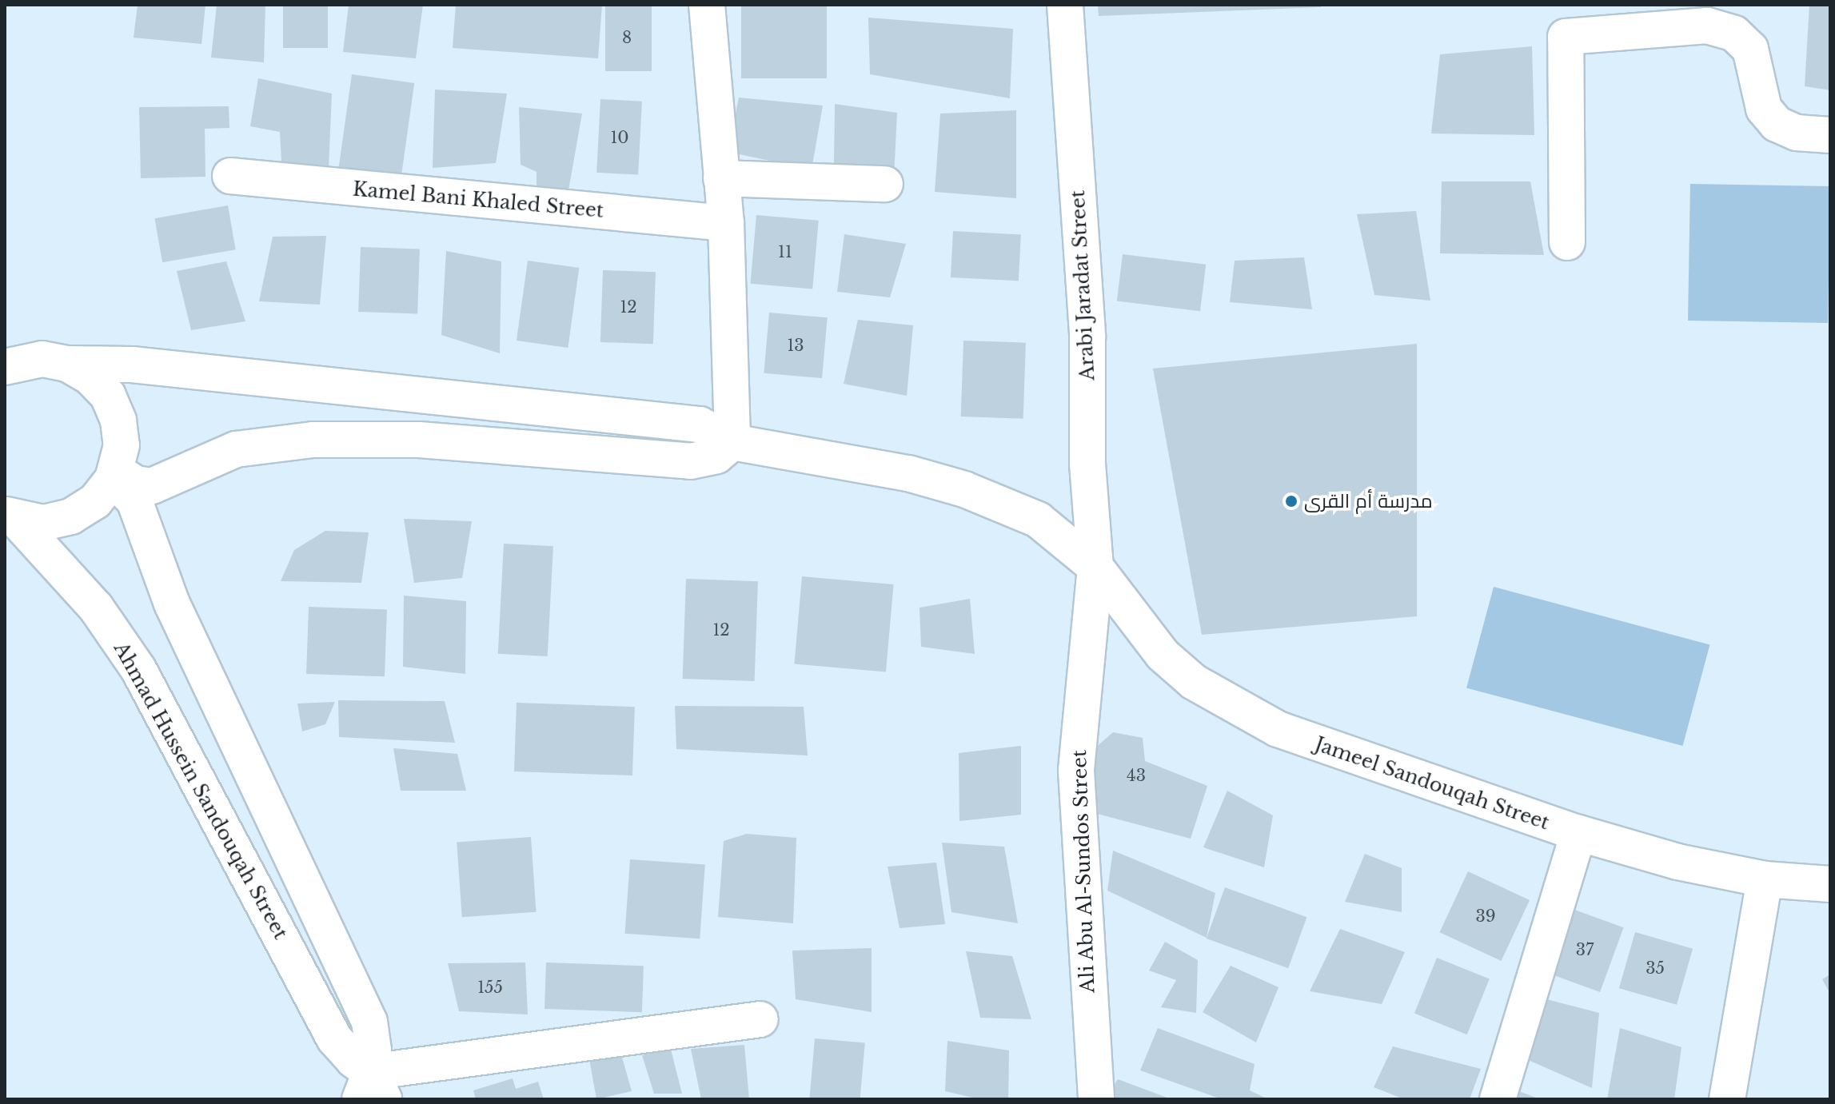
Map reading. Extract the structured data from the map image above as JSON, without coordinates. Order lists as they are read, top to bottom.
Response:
{
  "streets": {
    "street": [
      "Kamel Bani Khaled Street",
      "Arabi Jaradat Street",
      "Jameel Sandouqah Street",
      "Ahmad Hussein Sandouqah Street",
      "Ali Abu Al-Sundos Street"
    ]
  },
  "crossings": [
    ["Arabi Jaradat Street", "Jameel Sandouqah Street"],
    ["Arabi Jaradat Street", "Ali Abu Al-Sundos Street"],
    ["Jameel Sandouqah Street", "Ali Abu Al-Sundos Street"]
  ],
  "places": ["مدرسة أم القرى"],
  "house_numbers": [
    "8",
    "10",
    "11",
    "12",
    "13",
    "12",
    "43",
    "39",
    "37",
    "35",
    "155"
  ]
}
